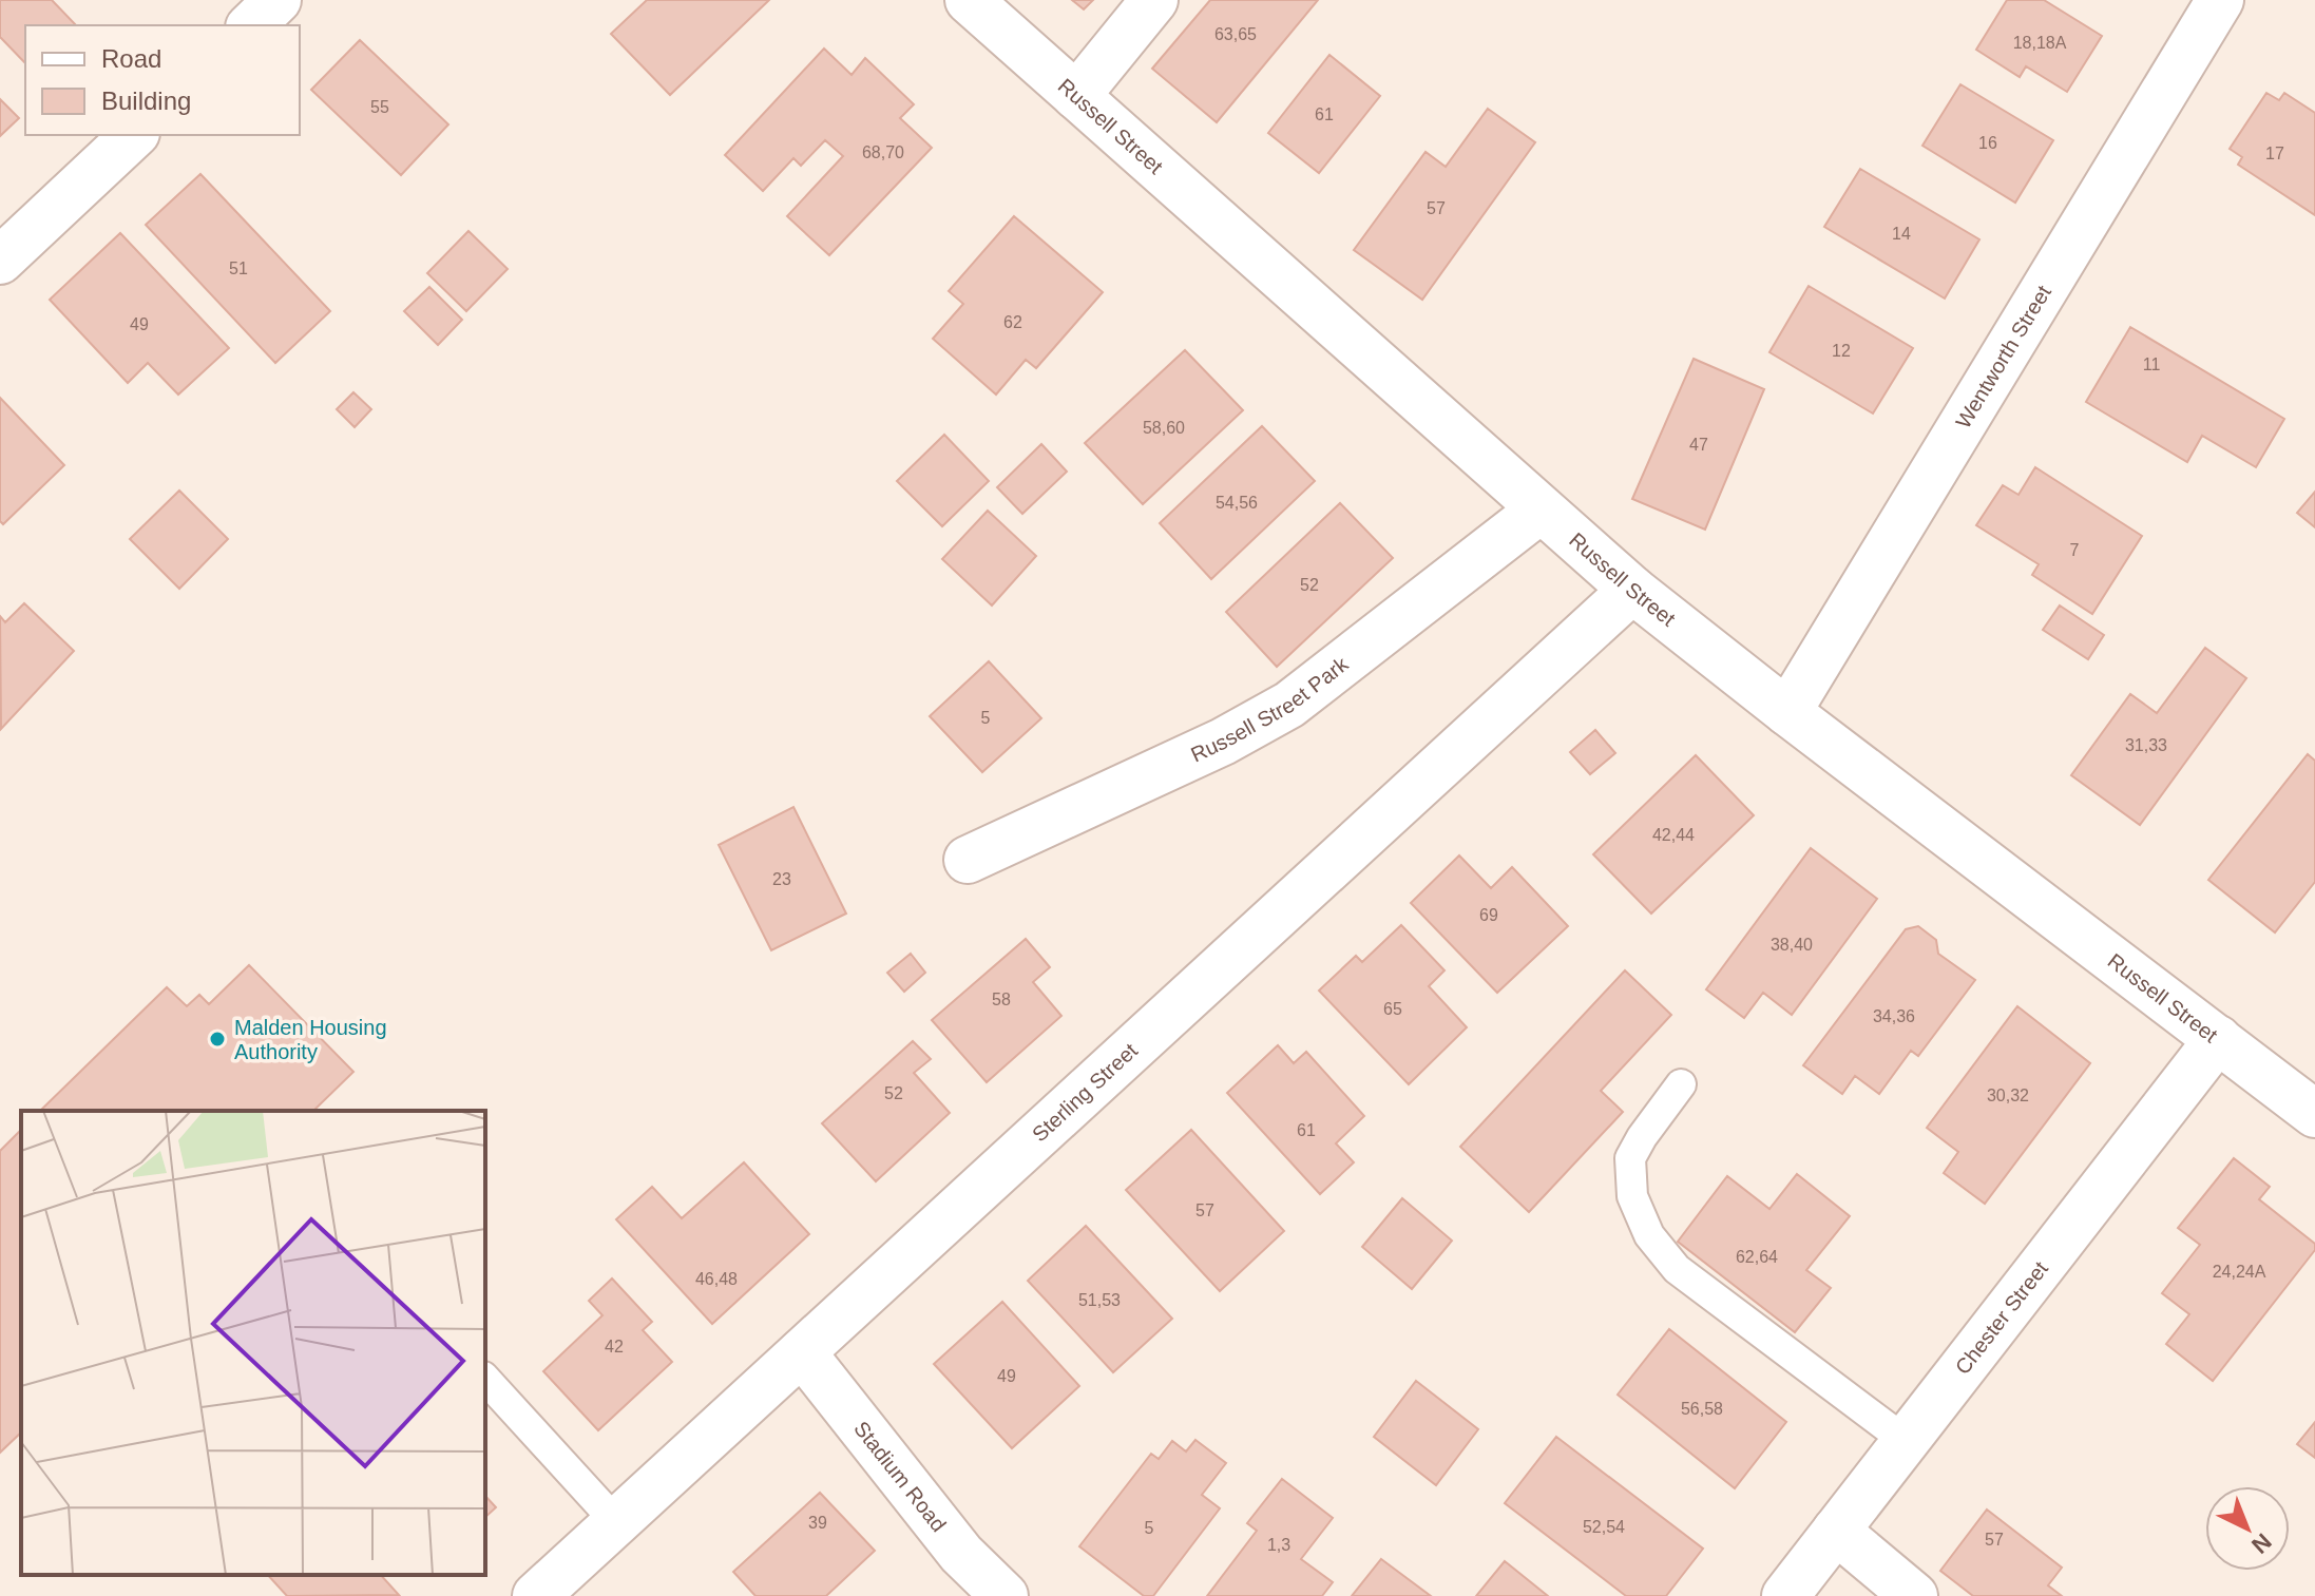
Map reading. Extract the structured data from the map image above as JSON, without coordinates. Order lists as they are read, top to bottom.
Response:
{
  "streets": {
    "street": [
      "Russell Street",
      "Wentworth Street",
      "Russell Street Park",
      "Sterling Street",
      "Chester Street",
      "Stadium Road"
    ]
  },
  "crossings": [
    ["Russell Street", "Wentworth Street"],
    ["Russell Street", "Russell Street Park"],
    ["Russell Street", "Sterling Street"],
    ["Russell Street", "Chester Street"],
    ["Sterling Street", "Stadium Road"]
  ],
  "places": ["Malden Housing Authority"],
  "house_numbers": [
    "63,65",
    "18,18A",
    "55",
    "61",
    "16",
    "68,70",
    "17",
    "57",
    "14",
    "51",
    "62",
    "49",
    "12",
    "11",
    "58,60",
    "47",
    "54,56",
    "7",
    "52",
    "5",
    "31,33",
    "42,44",
    "23",
    "69",
    "38,40",
    "58",
    "65",
    "34,36",
    "52",
    "30,32",
    "61",
    "57",
    "62,64",
    "24,24A",
    "46,48",
    "51,53",
    "42",
    "49",
    "56,58",
    "39",
    "52,54",
    "5",
    "57",
    "1,3"
  ],
  "legend": ["Road", "Building"],
  "north": "bottom right"
}
